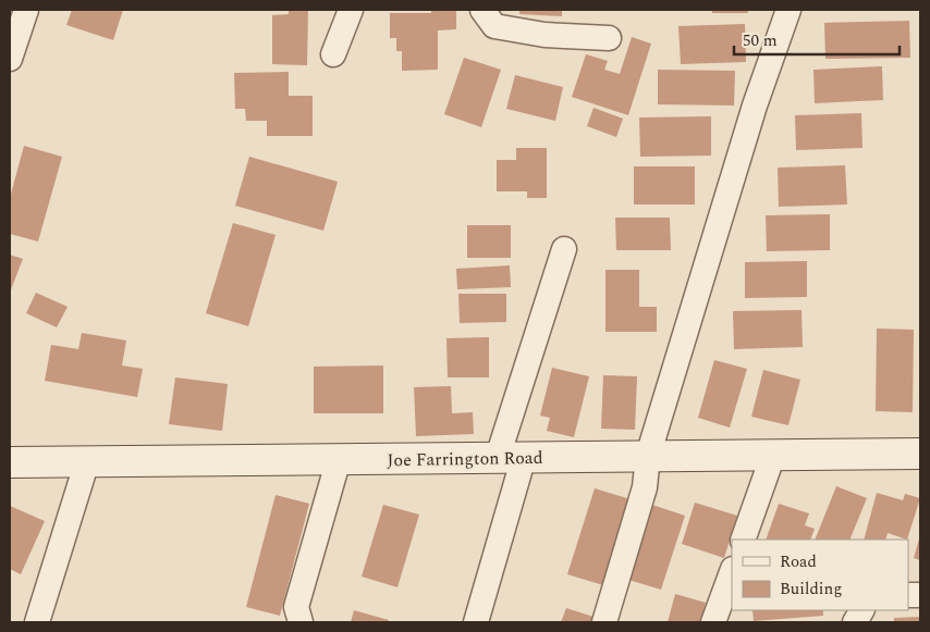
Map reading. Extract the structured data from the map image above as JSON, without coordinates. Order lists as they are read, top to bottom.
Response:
{
  "streets": {
    "main road": ["Joe Farrington Road"]
  },
  "legend": ["Road", "Building"],
  "scale_bar": "50 m"
}
